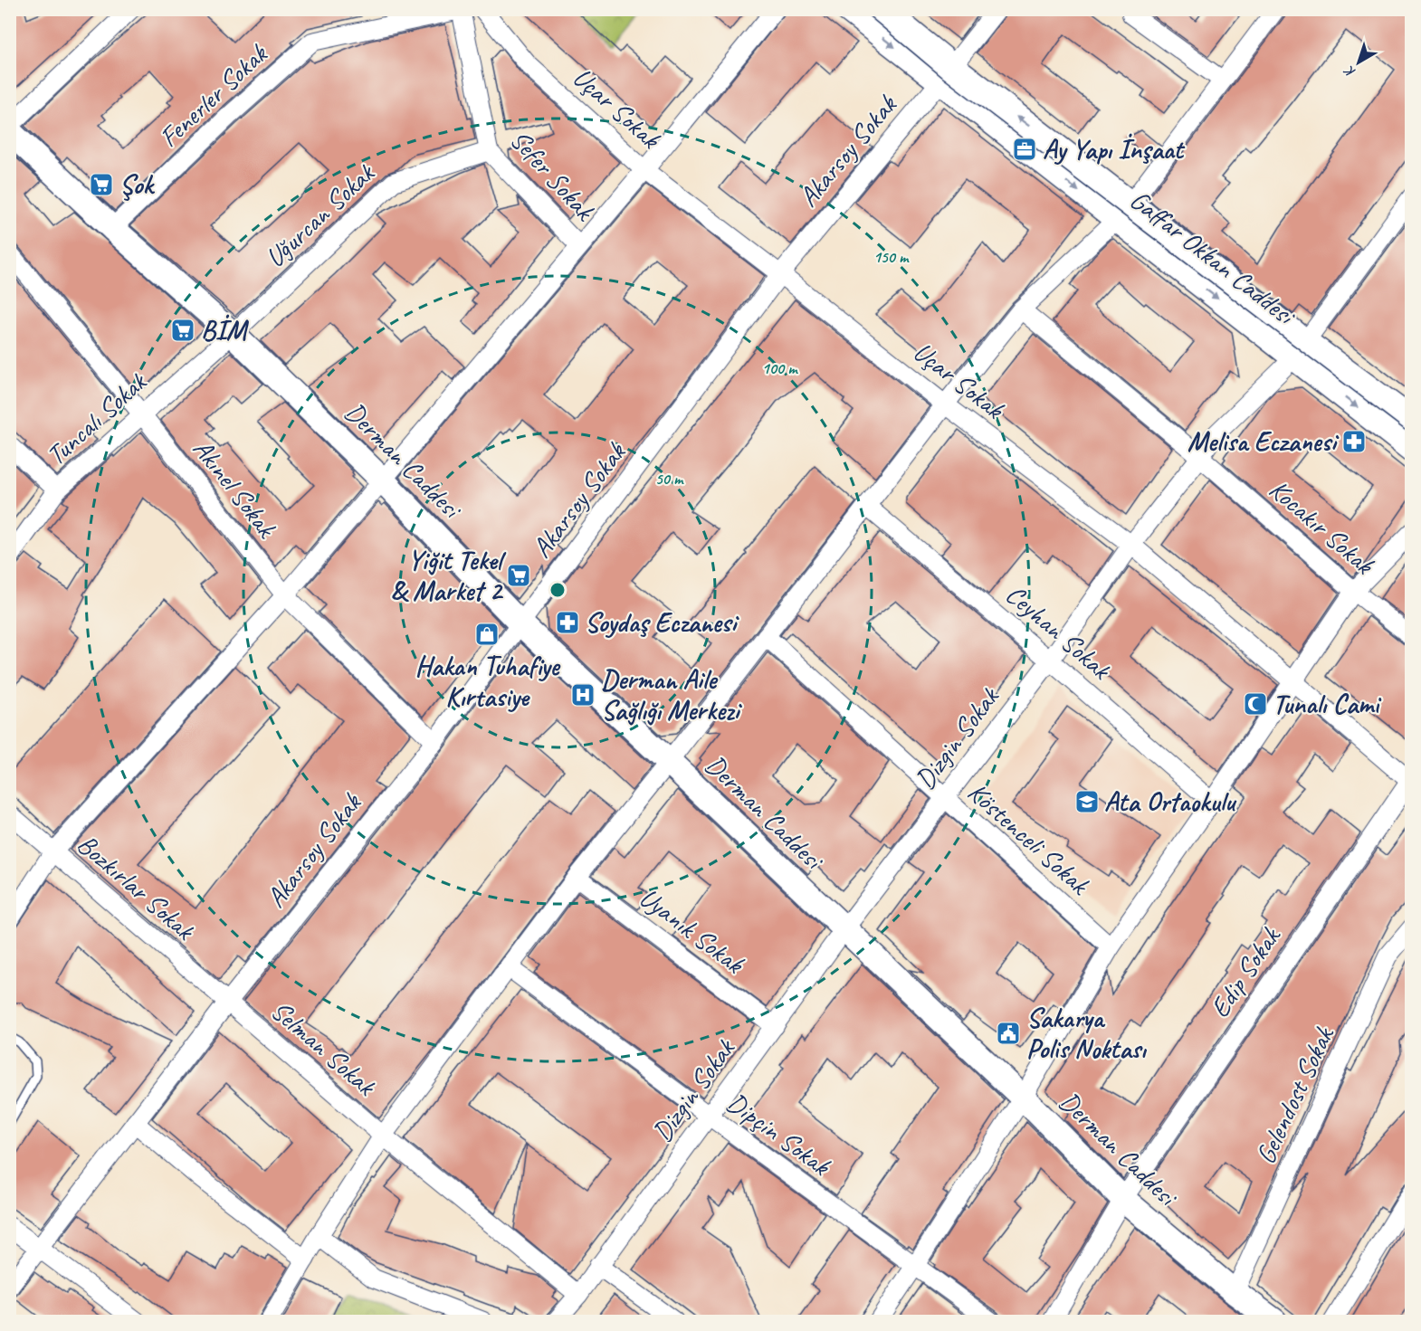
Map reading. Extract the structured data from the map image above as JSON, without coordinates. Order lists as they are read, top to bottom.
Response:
{
  "streets": {
    "main road": ["Gaffar Okkan Caddesi", "Derman Caddesi"],
    "street": [
      "Fenerler Sokak",
      "Uçar Sokak",
      "Akarsoy Sokak",
      "Sefer Sokak",
      "Uğurcan Sokak",
      "Tuncalı Sokak",
      "Akınel Sokak",
      "Kocakır Sokak",
      "Ceyhan Sokak",
      "Dizgin Sokak",
      "Köstenceli Sokak",
      "Bozkırlar Sokak",
      "Uyanık Sokak",
      "Edip Sokak",
      "Selman Sokak",
      "Gelendost Sokak",
      "Dipçin Sokak"
    ]
  },
  "crossings": [
    ["Fenerler Sokak", "Sefer Sokak"],
    ["Fenerler Sokak", "Derman Caddesi"],
    ["Uçar Sokak", "Akarsoy Sokak"],
    ["Uçar Sokak", "Dizgin Sokak"],
    ["Uçar Sokak", "Edip Sokak"],
    ["Akarsoy Sokak", "Gaffar Okkan Caddesi"],
    ["Akarsoy Sokak", "Derman Caddesi"],
    ["Akarsoy Sokak", "Akınel Sokak"],
    ["Akarsoy Sokak", "Bozkırlar Sokak"],
    ["Akarsoy Sokak", "Selman Sokak"],
    ["Sefer Sokak", "Uğurcan Sokak"],
    ["Uğurcan Sokak", "Tuncalı Sokak"],
    ["Uğurcan Sokak", "Derman Caddesi"],
    ["Gaffar Okkan Caddesi", "Dizgin Sokak"],
    ["Tuncalı Sokak", "Derman Caddesi"],
    ["Tuncalı Sokak", "Akınel Sokak"],
    ["Derman Caddesi", "Dizgin Sokak"],
    ["Derman Caddesi", "Edip Sokak"],
    ["Derman Caddesi", "Gelendost Sokak"],
    ["Kocakır Sokak", "Dizgin Sokak"],
    ["Ceyhan Sokak", "Dizgin Sokak"],
    ["Dizgin Sokak", "Köstenceli Sokak"],
    ["Dizgin Sokak", "Uyanık Sokak"],
    ["Dizgin Sokak", "Selman Sokak"],
    ["Dizgin Sokak", "Dipçin Sokak"],
    ["Bozkırlar Sokak", "Selman Sokak"]
  ],
  "places": {
    "office": ["Ay Yapı İnşaat"],
    "supermarket": ["Şok", "BİM", "Yiğit Tekel & Market 2"],
    "pharmacy": ["Melisa Eczanesi", "Soydaş Eczanesi"],
    "shop": ["Hakan Tuhafiye Kırtasiye"],
    "hospital": ["Derman Aile Sağlığı Merkezi"],
    "mosque": ["Tunalı Cami"],
    "school or university": ["Ata Ortaokulu"],
    "public building": ["Sakarya Polis Noktası"]
  },
  "north": "bottom left",
  "rings": ["150 m", "100 m", "50 m"]
}
